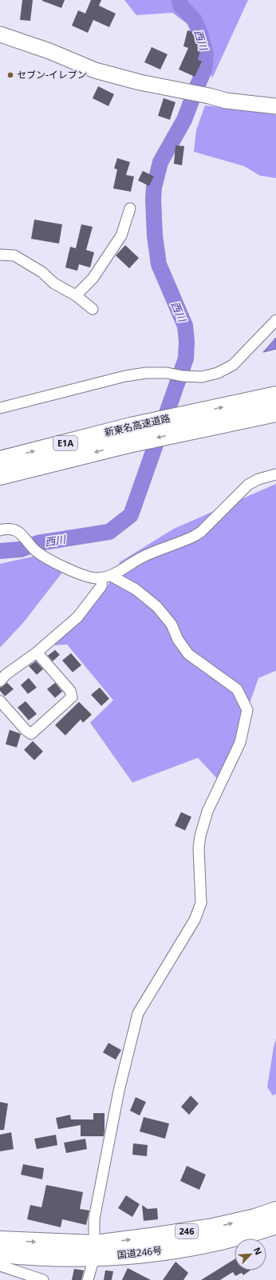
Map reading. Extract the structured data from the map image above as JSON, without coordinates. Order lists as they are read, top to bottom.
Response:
{
  "streets": {
    "highway": [
      "新東名高速道路",
      "E1A",
      "246",
      "国道246号"
    ]
  },
  "water": ["西川"],
  "places": ["セブン-イレブン"],
  "north": "top right"
}
